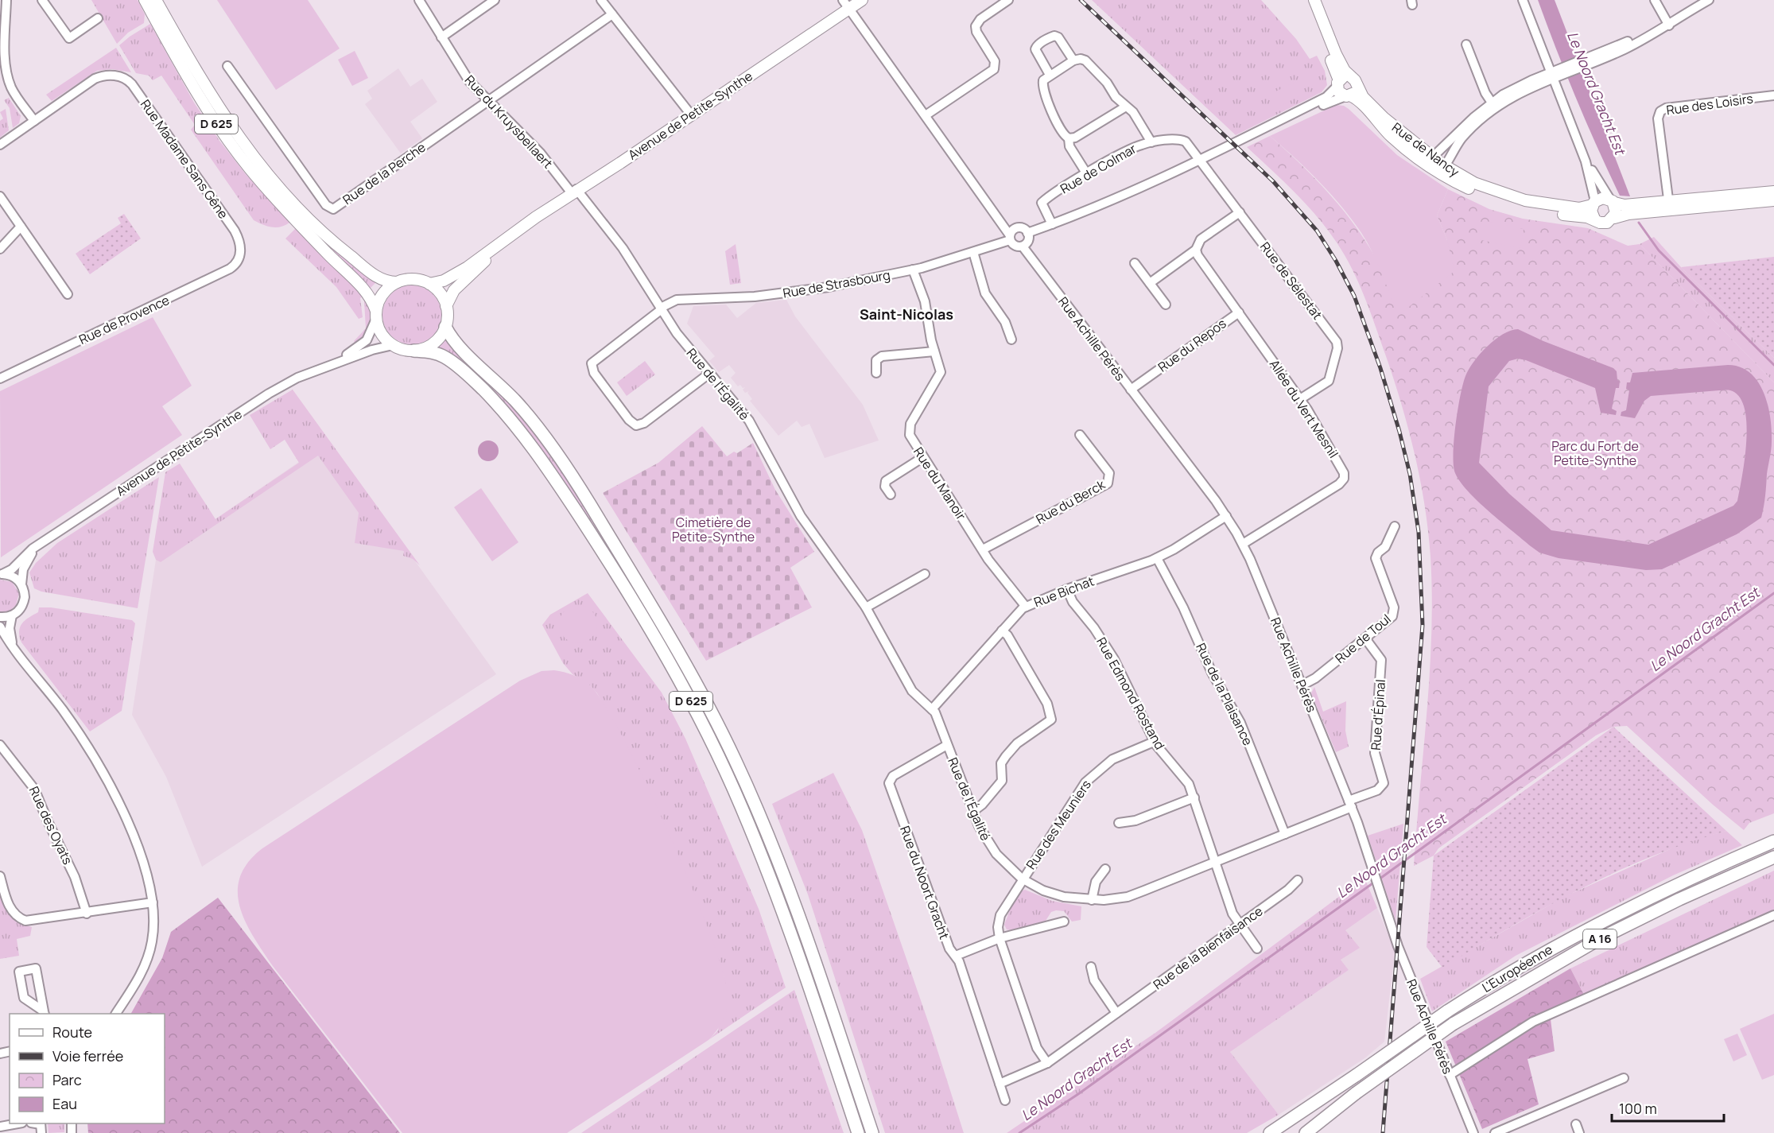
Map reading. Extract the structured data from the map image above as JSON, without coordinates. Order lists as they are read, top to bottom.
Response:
{
  "streets": {
    "highway": ["D 625", "A 16", "L'Européenne"],
    "main road": ["Avenue de Petite-Synthe", "Rue de Nancy"],
    "street": [
      "Rue des Loisirs",
      "Rue du Kruysbellaert",
      "Rue Madame Sans Gêne",
      "Rue de Colmar",
      "Rue de la Perche",
      "Rue de Sélestat",
      "Rue de Strasbourg",
      "Rue de Provence",
      "Rue Achille Pérès",
      "Rue du Repos",
      "Rue de l'Égalité",
      "Allée du Vert Mesnil",
      "Rue du Manoir",
      "Rue du Berck",
      "Rue Bichat",
      "Rue de Toul",
      "Rue Edmond Rostand",
      "Rue de la Plaisance",
      "Rue d'Épinal",
      "Rue des Meuniers",
      "Rue des Oyats",
      "Rue du Noort Gracht",
      "Rue de la Bienfaisance"
    ]
  },
  "crossings": [
    ["Avenue de Petite-Synthe", "Rue du Kruysbellaert"],
    ["Avenue de Petite-Synthe", "D 625"],
    ["Avenue de Petite-Synthe", "Rue de l'Égalité"],
    ["Rue du Kruysbellaert", "Rue de la Perche"],
    ["Rue du Kruysbellaert", "Rue de l'Égalité"],
    ["Rue Madame Sans Gêne", "Rue de Provence"],
    ["Rue de Colmar", "Rue de Sélestat"],
    ["Rue de Sélestat", "Allée du Vert Mesnil"],
    ["Rue de Strasbourg", "Rue Achille Pérès"],
    ["Rue de Strasbourg", "Rue de l'Égalité"],
    ["Rue de Strasbourg", "Rue du Manoir"],
    ["Rue Achille Pérès", "Rue du Repos"],
    ["Rue Achille Pérès", "Rue de l'Égalité"],
    ["Rue Achille Pérès", "Allée du Vert Mesnil"],
    ["Rue Achille Pérès", "Rue Bichat"],
    ["Rue Achille Pérès", "Rue de Toul"],
    ["Rue Achille Pérès", "Rue d'Épinal"],
    ["Rue du Repos", "Allée du Vert Mesnil"],
    ["Rue de l'Égalité", "Rue Bichat"],
    ["Rue de l'Égalité", "Rue Edmond Rostand"],
    ["Rue de l'Égalité", "Rue de la Plaisance"],
    ["Rue de l'Égalité", "Rue d'Épinal"],
    ["Rue de l'Égalité", "Rue des Meuniers"],
    ["Rue de l'Égalité", "Rue du Noort Gracht"],
    ["Rue du Manoir", "Rue du Berck"],
    ["Rue du Manoir", "Rue Bichat"],
    ["Rue Bichat", "Rue Edmond Rostand"],
    ["Rue Bichat", "Rue de la Plaisance"],
    ["Rue de Toul", "Rue d'Épinal"],
    ["Rue Edmond Rostand", "Rue des Meuniers"],
    ["Rue Edmond Rostand", "Rue de la Bienfaisance"],
    ["Rue des Meuniers", "Rue de la Bienfaisance"],
    ["Rue du Noort Gracht", "Rue de la Bienfaisance"]
  ],
  "districts": ["Saint-Nicolas"],
  "water": ["Le Noord Gracht Est"],
  "parks": ["Parc du Fort de Petite-Synthe", "Cimetière de Petite-Synthe"],
  "legend": [
    "Route",
    "Voie ferrée",
    "Parc",
    "Eau"
  ],
  "scale_bar": "100 m"
}
